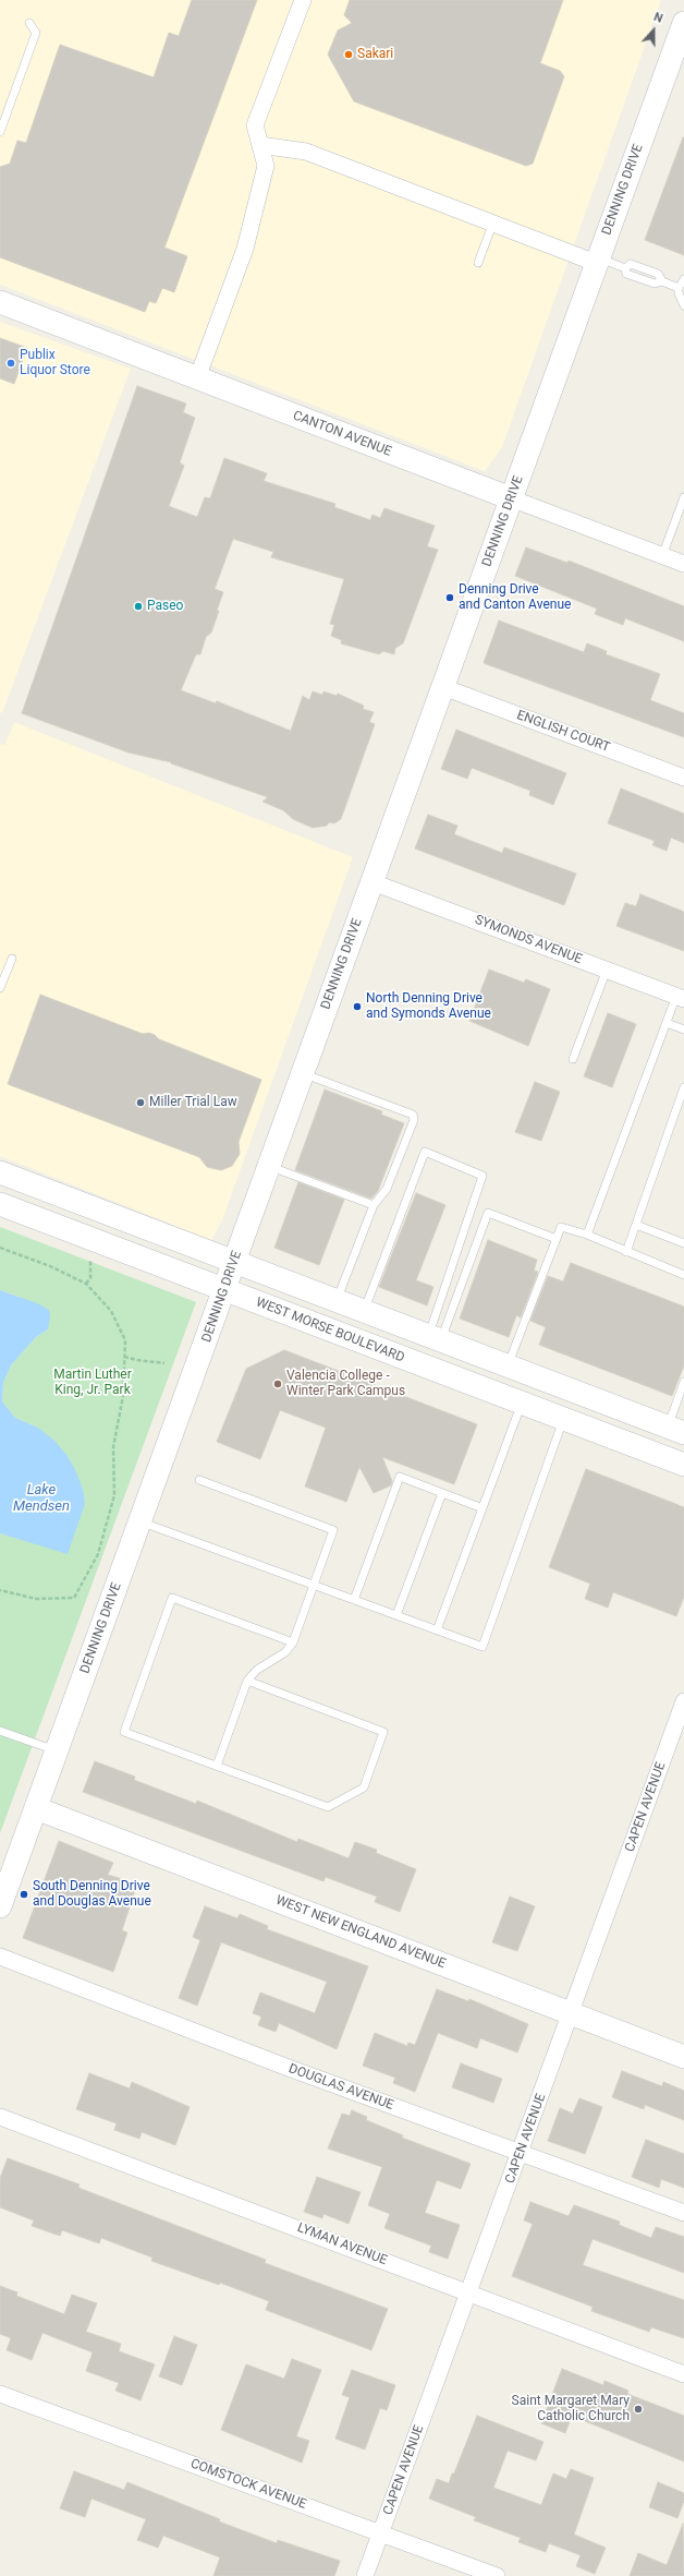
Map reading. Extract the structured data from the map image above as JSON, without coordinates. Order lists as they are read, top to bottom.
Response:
{
  "streets": {
    "street": [
      "DENNING DRIVE",
      "CANTON AVENUE",
      "ENGLISH COURT",
      "SYMONDS AVENUE",
      "WEST MORSE BOULEVARD",
      "CAPEN AVENUE",
      "WEST NEW ENGLAND AVENUE",
      "DOUGLAS AVENUE",
      "LYMAN AVENUE",
      "COMSTOCK AVENUE"
    ]
  },
  "crossings": [
    ["DENNING DRIVE", "CANTON AVENUE"],
    ["DENNING DRIVE", "ENGLISH COURT"],
    ["DENNING DRIVE", "SYMONDS AVENUE"],
    ["DENNING DRIVE", "WEST MORSE BOULEVARD"],
    ["DENNING DRIVE", "WEST NEW ENGLAND AVENUE"],
    ["CAPEN AVENUE", "WEST NEW ENGLAND AVENUE"],
    ["CAPEN AVENUE", "DOUGLAS AVENUE"],
    ["CAPEN AVENUE", "LYMAN AVENUE"],
    ["CAPEN AVENUE", "COMSTOCK AVENUE"]
  ],
  "water": ["Lake Mendsen"],
  "parks": ["Martin Luther King, Jr. Park"],
  "places": [
    "Sakari",
    "Publix Liquor Store",
    "Denning Drive and Canton Avenue",
    "Paseo",
    "North Denning Drive and Symonds Avenue",
    "Miller Trial Law",
    "Valencia College - Winter Park Campus",
    "South Denning Drive and Douglas Avenue",
    "Saint Margaret Mary Catholic Church"
  ],
  "north": "top"
}
